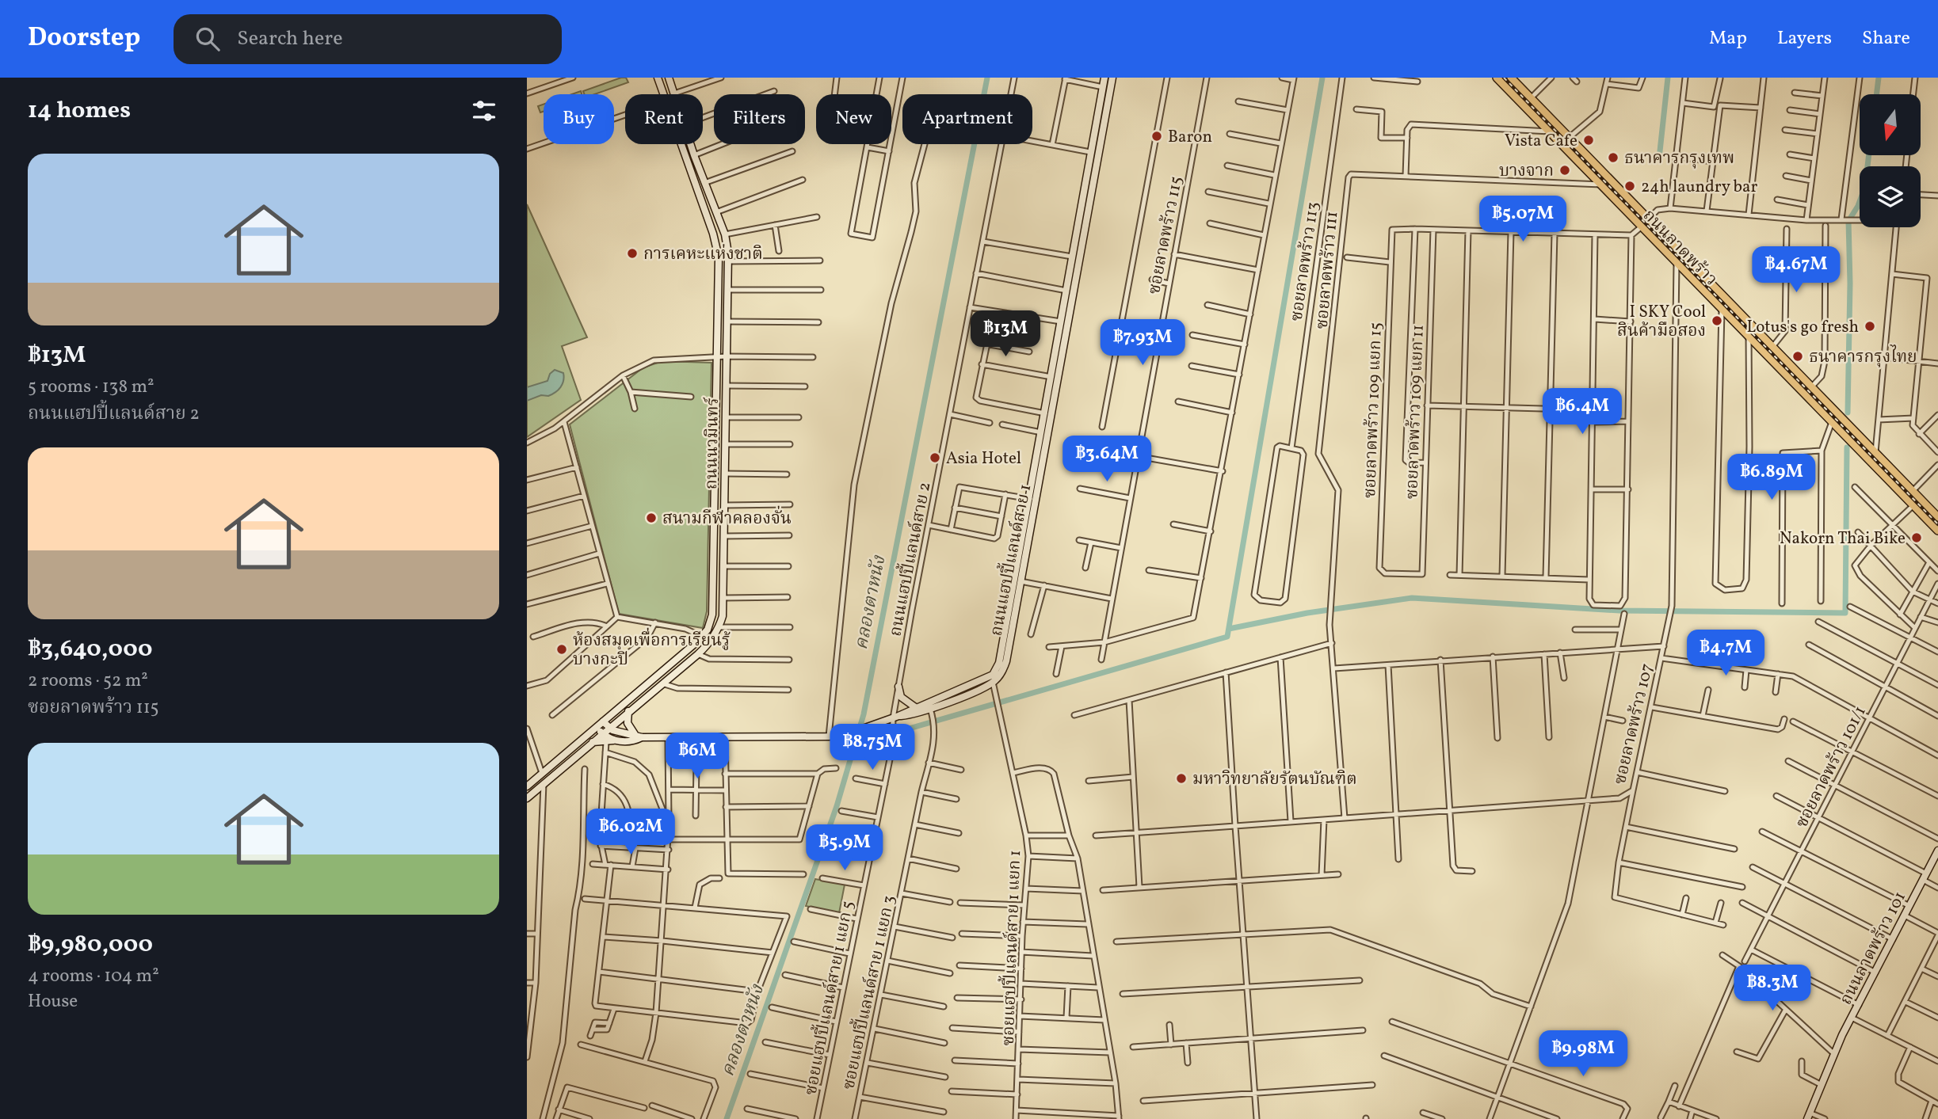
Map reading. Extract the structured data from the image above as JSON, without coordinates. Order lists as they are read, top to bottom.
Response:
{
  "streets": {
    "main road": ["ถนนลาดพร้าว"],
    "street": [
      "ซอยลาดพร้าว 115",
      "ซอยลาดพร้าว 113",
      "ซอยลาดพร้าว 111",
      "ซอยลาดพร้าว 109 แยก 15",
      "ซอยลาดพร้าว 109 แยก 11",
      "ถนนนวมินทร์",
      "ถนนแฮปปี้แลนด์สาย 2",
      "ถนนแฮปปี้แลนด์สาย 1",
      "ซอยลาดพร้าว 107",
      "ซอยลาดพร้าว 101/1",
      "ซอยแฮปปี้แลนด์สาย 1 แยก 1",
      "ถนนลาดพร้าว 101",
      "ซอยแฮปปี้แลนด์สาย 1 แยก 3",
      "ซอยแฮปปี้แลนด์สาย 1 แยก 5"
    ]
  },
  "crossings": [
    ["ถนนลาดพร้าว", "ซอยลาดพร้าว 111"],
    ["ถนนลาดพร้าว", "ซอยลาดพร้าว 107"],
    ["ซอยลาดพร้าว 111", "ซอยลาดพร้าว 107"],
    ["ซอยลาดพร้าว 109 แยก 15", "ซอยลาดพร้าว 109 แยก 11"],
    ["ถนนแฮปปี้แลนด์สาย 2", "ซอยแฮปปี้แลนด์สาย 1 แยก 5"],
    ["ถนนแฮปปี้แลนด์สาย 1", "ซอยแฮปปี้แลนด์สาย 1 แยก 1"]
  ],
  "water": ["คลองตาหนัง"],
  "places": [
    "Baron",
    "Vista Cafe",
    "ธนาคารกรุงเทพ",
    "บางจาก",
    "24h laundry bar",
    "การเคหะแห่งชาติ",
    "I SKY Cool สินค้ามือสอง",
    "Lotus's go fresh",
    "ธนาคารกรุงไทย",
    "Asia Hotel",
    "สนามกีฬาคลองจั่น",
    "Nakorn Thai Bike",
    "ห้องสมุดเพื่อการเรียนรู้ บางกะปิ",
    "มหาวิทยาลัยรัตนบัณฑิต"
  ],
  "north": "bottom",
  "page": {
    "header": "Doorstep",
    "search": "Search here",
    "nav": ["Map", "Layers", "Share"],
    "heading": "14 homes",
    "chip": [
      "Buy",
      "Rent",
      "Filters",
      "New",
      "Apartment"
    ],
    "list": [
      {
        "name": "฿13M",
        "note": "5 rooms · 138 m² · ถนนแฮปปี้แลนด์สาย 2"
      },
      {
        "name": "฿3,640,000",
        "note": "2 rooms · 52 m² · ซอยลาดพร้าว 115"
      },
      {
        "name": "฿9,980,000",
        "note": "4 rooms · 104 m² · House"
      }
    ],
    "price": [
      "฿5.07M",
      "฿4.67M",
      "฿13M",
      "฿7.93M",
      "฿6.4M",
      "฿3.64M",
      "฿6.89M",
      "฿4.7M",
      "฿8.75M",
      "฿6M",
      "฿6.02M",
      "฿5.9M",
      "฿8.3M",
      "฿9.98M"
    ]
  }
}
